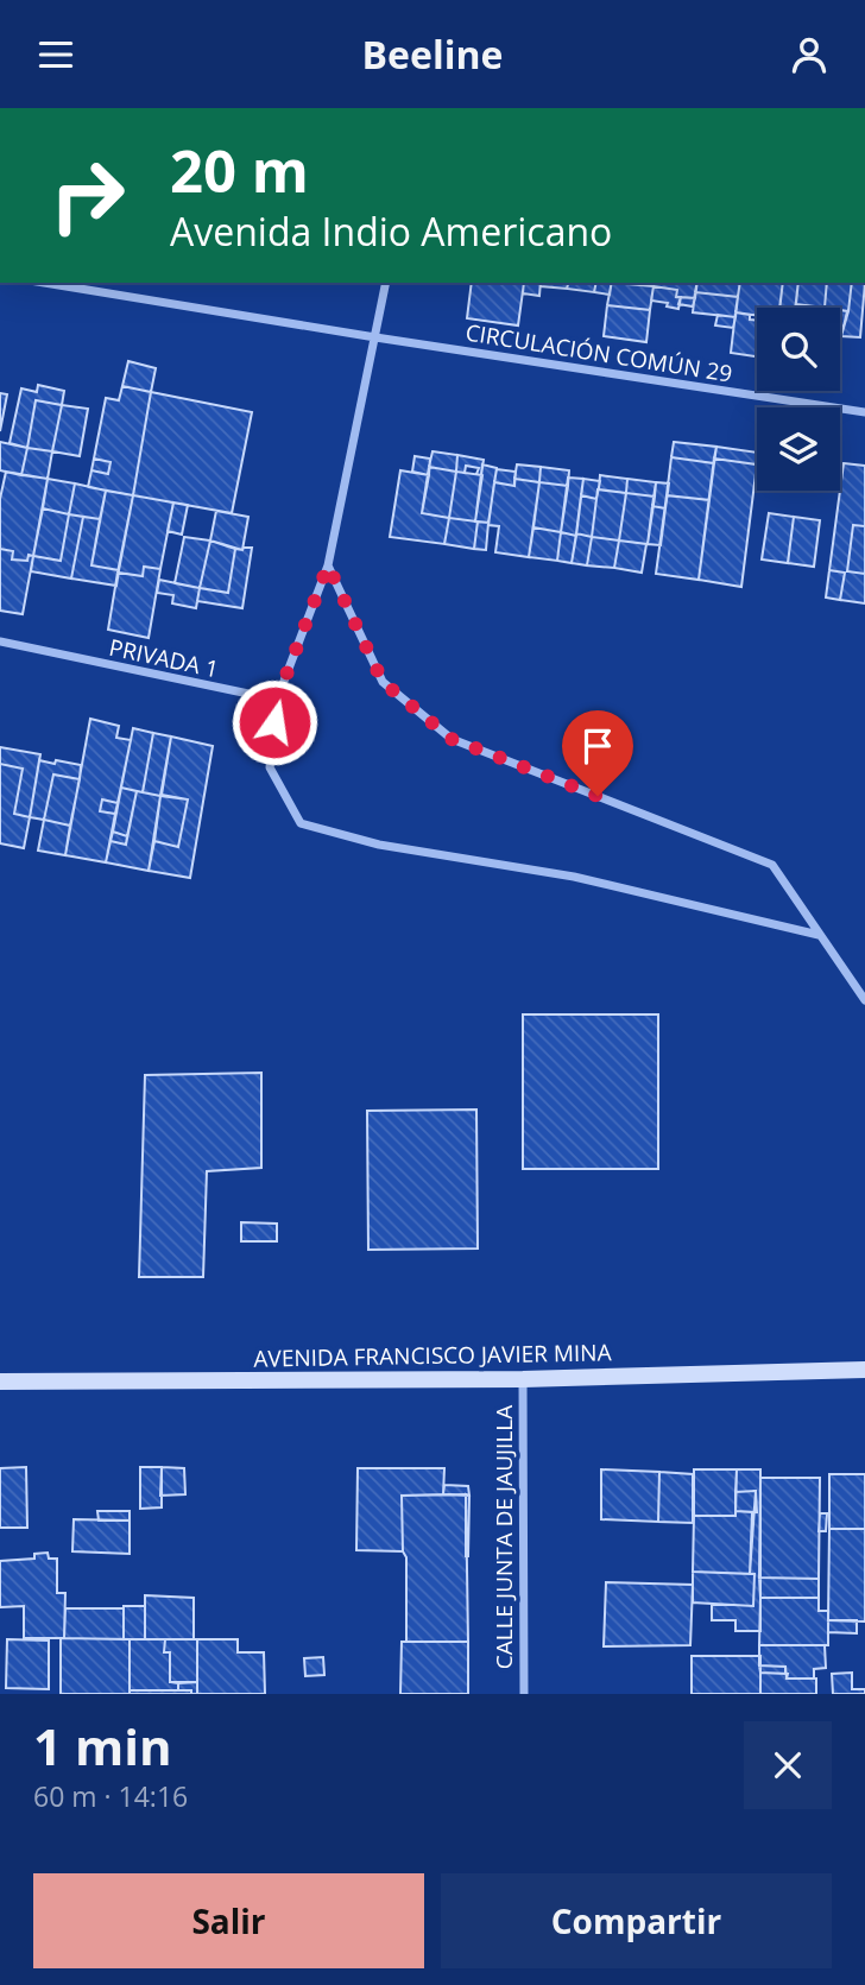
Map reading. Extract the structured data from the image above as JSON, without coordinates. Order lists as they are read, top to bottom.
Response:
{
  "streets": {
    "street": [
      "CIRCULACIÓN COMÚN 29",
      "PRIVADA 1",
      "AVENIDA FRANCISCO JAVIER MINA",
      "CALLE JUNTA DE JAUJILLA"
    ]
  },
  "crossings": [
    ["AVENIDA FRANCISCO JAVIER MINA", "CALLE JUNTA DE JAUJILLA"]
  ],
  "page": {
    "header": "Beeline",
    "turn": ["20 m", "Avenida Indio Americano"],
    "heading": ["1 min", "60 m · 14:16"],
    "buttons": ["Salir", "Compartir"]
  }
}
